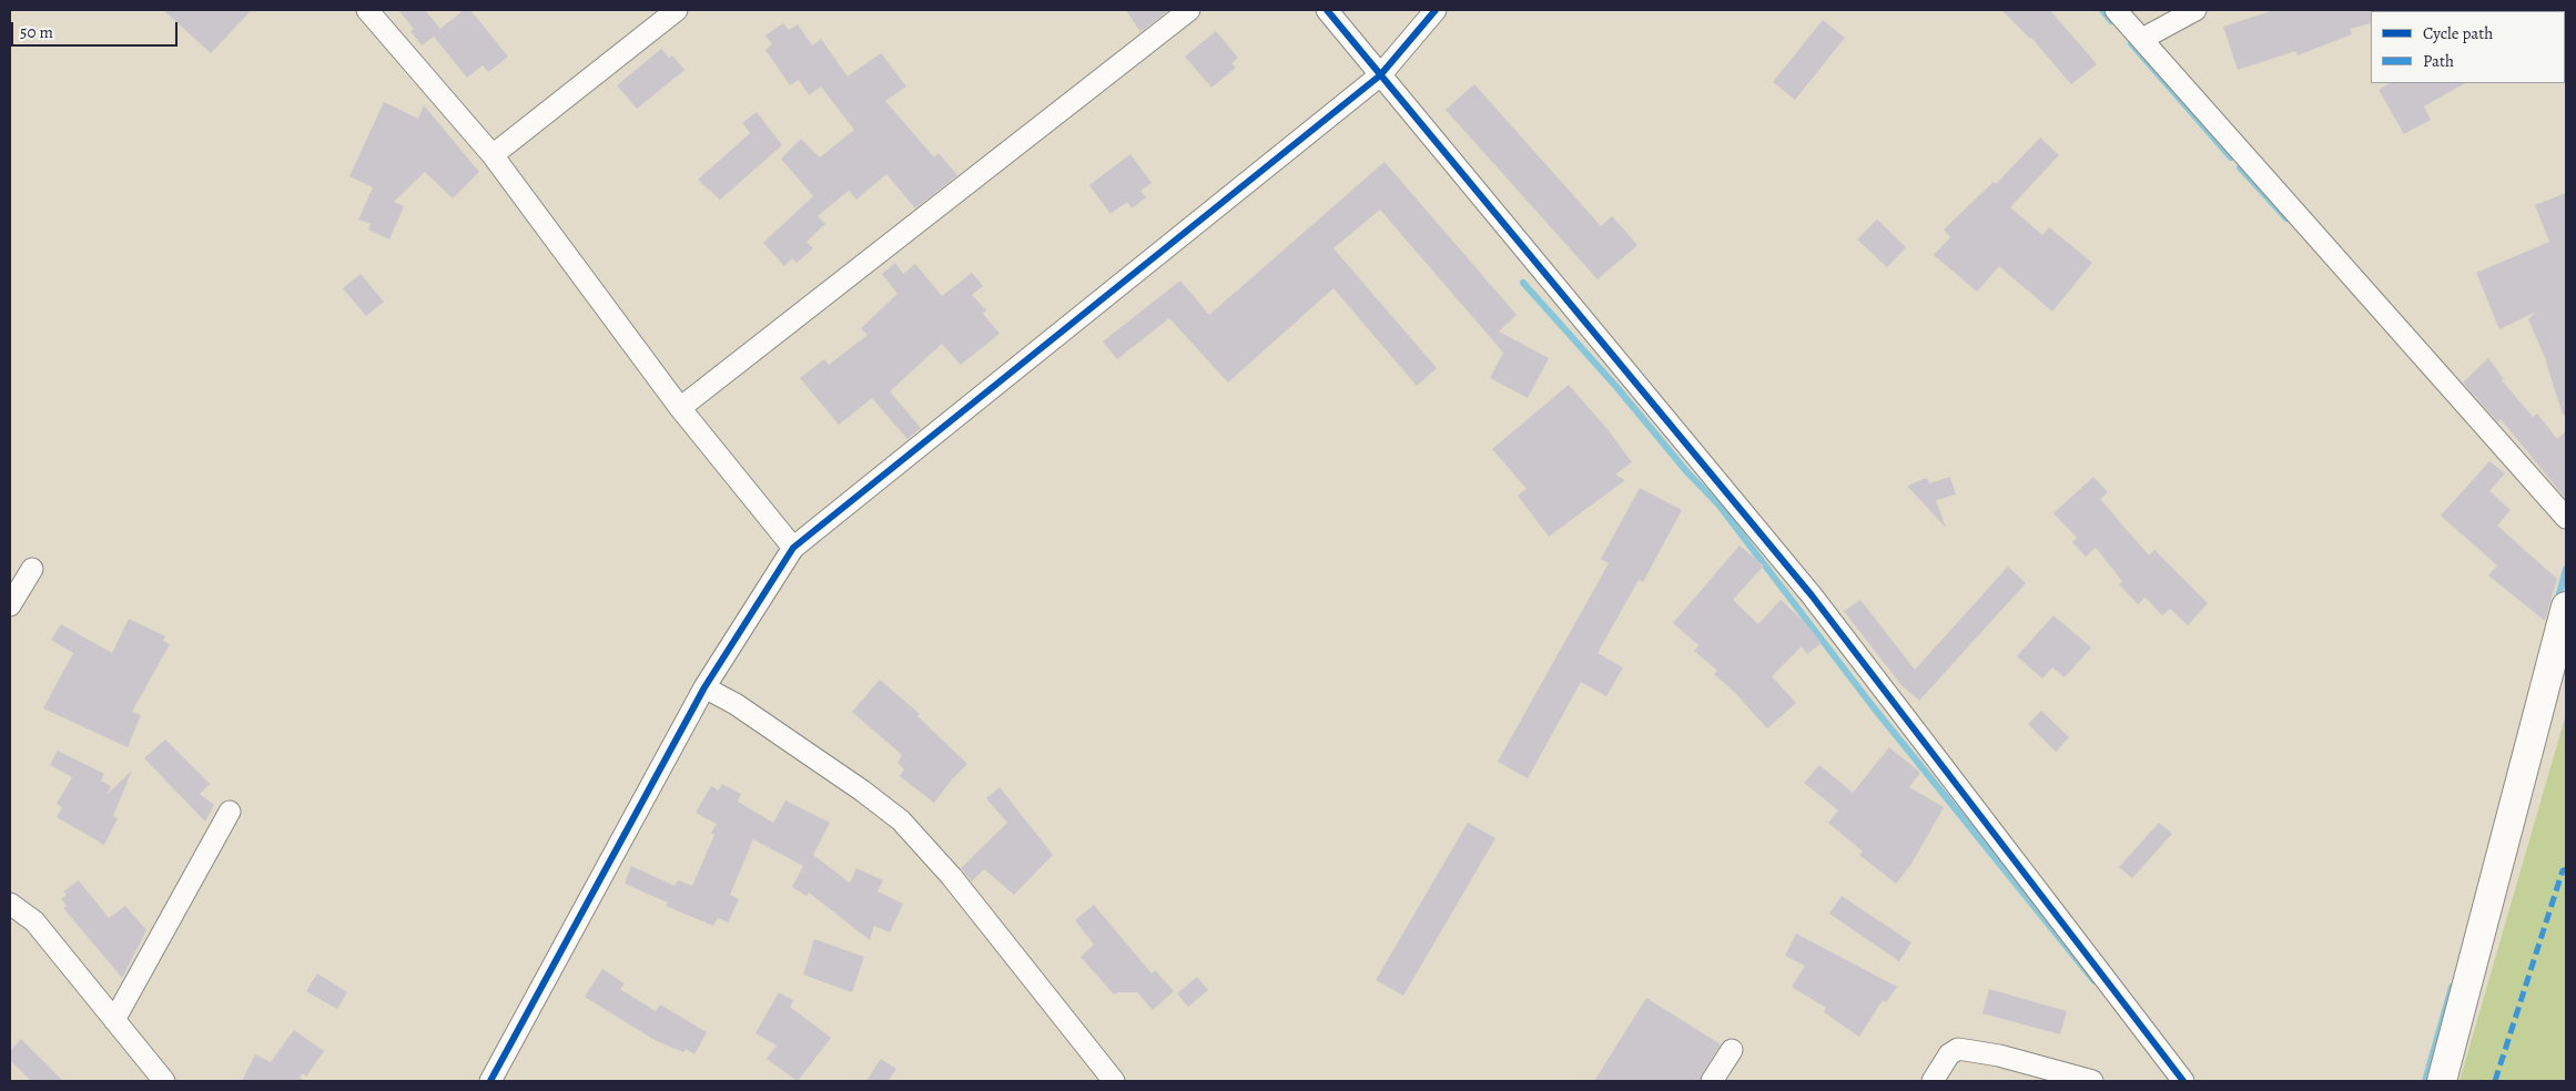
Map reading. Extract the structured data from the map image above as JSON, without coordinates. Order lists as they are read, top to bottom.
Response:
{
  "legend": ["Cycle path", "Path"],
  "scale_bar": "50 m"
}
